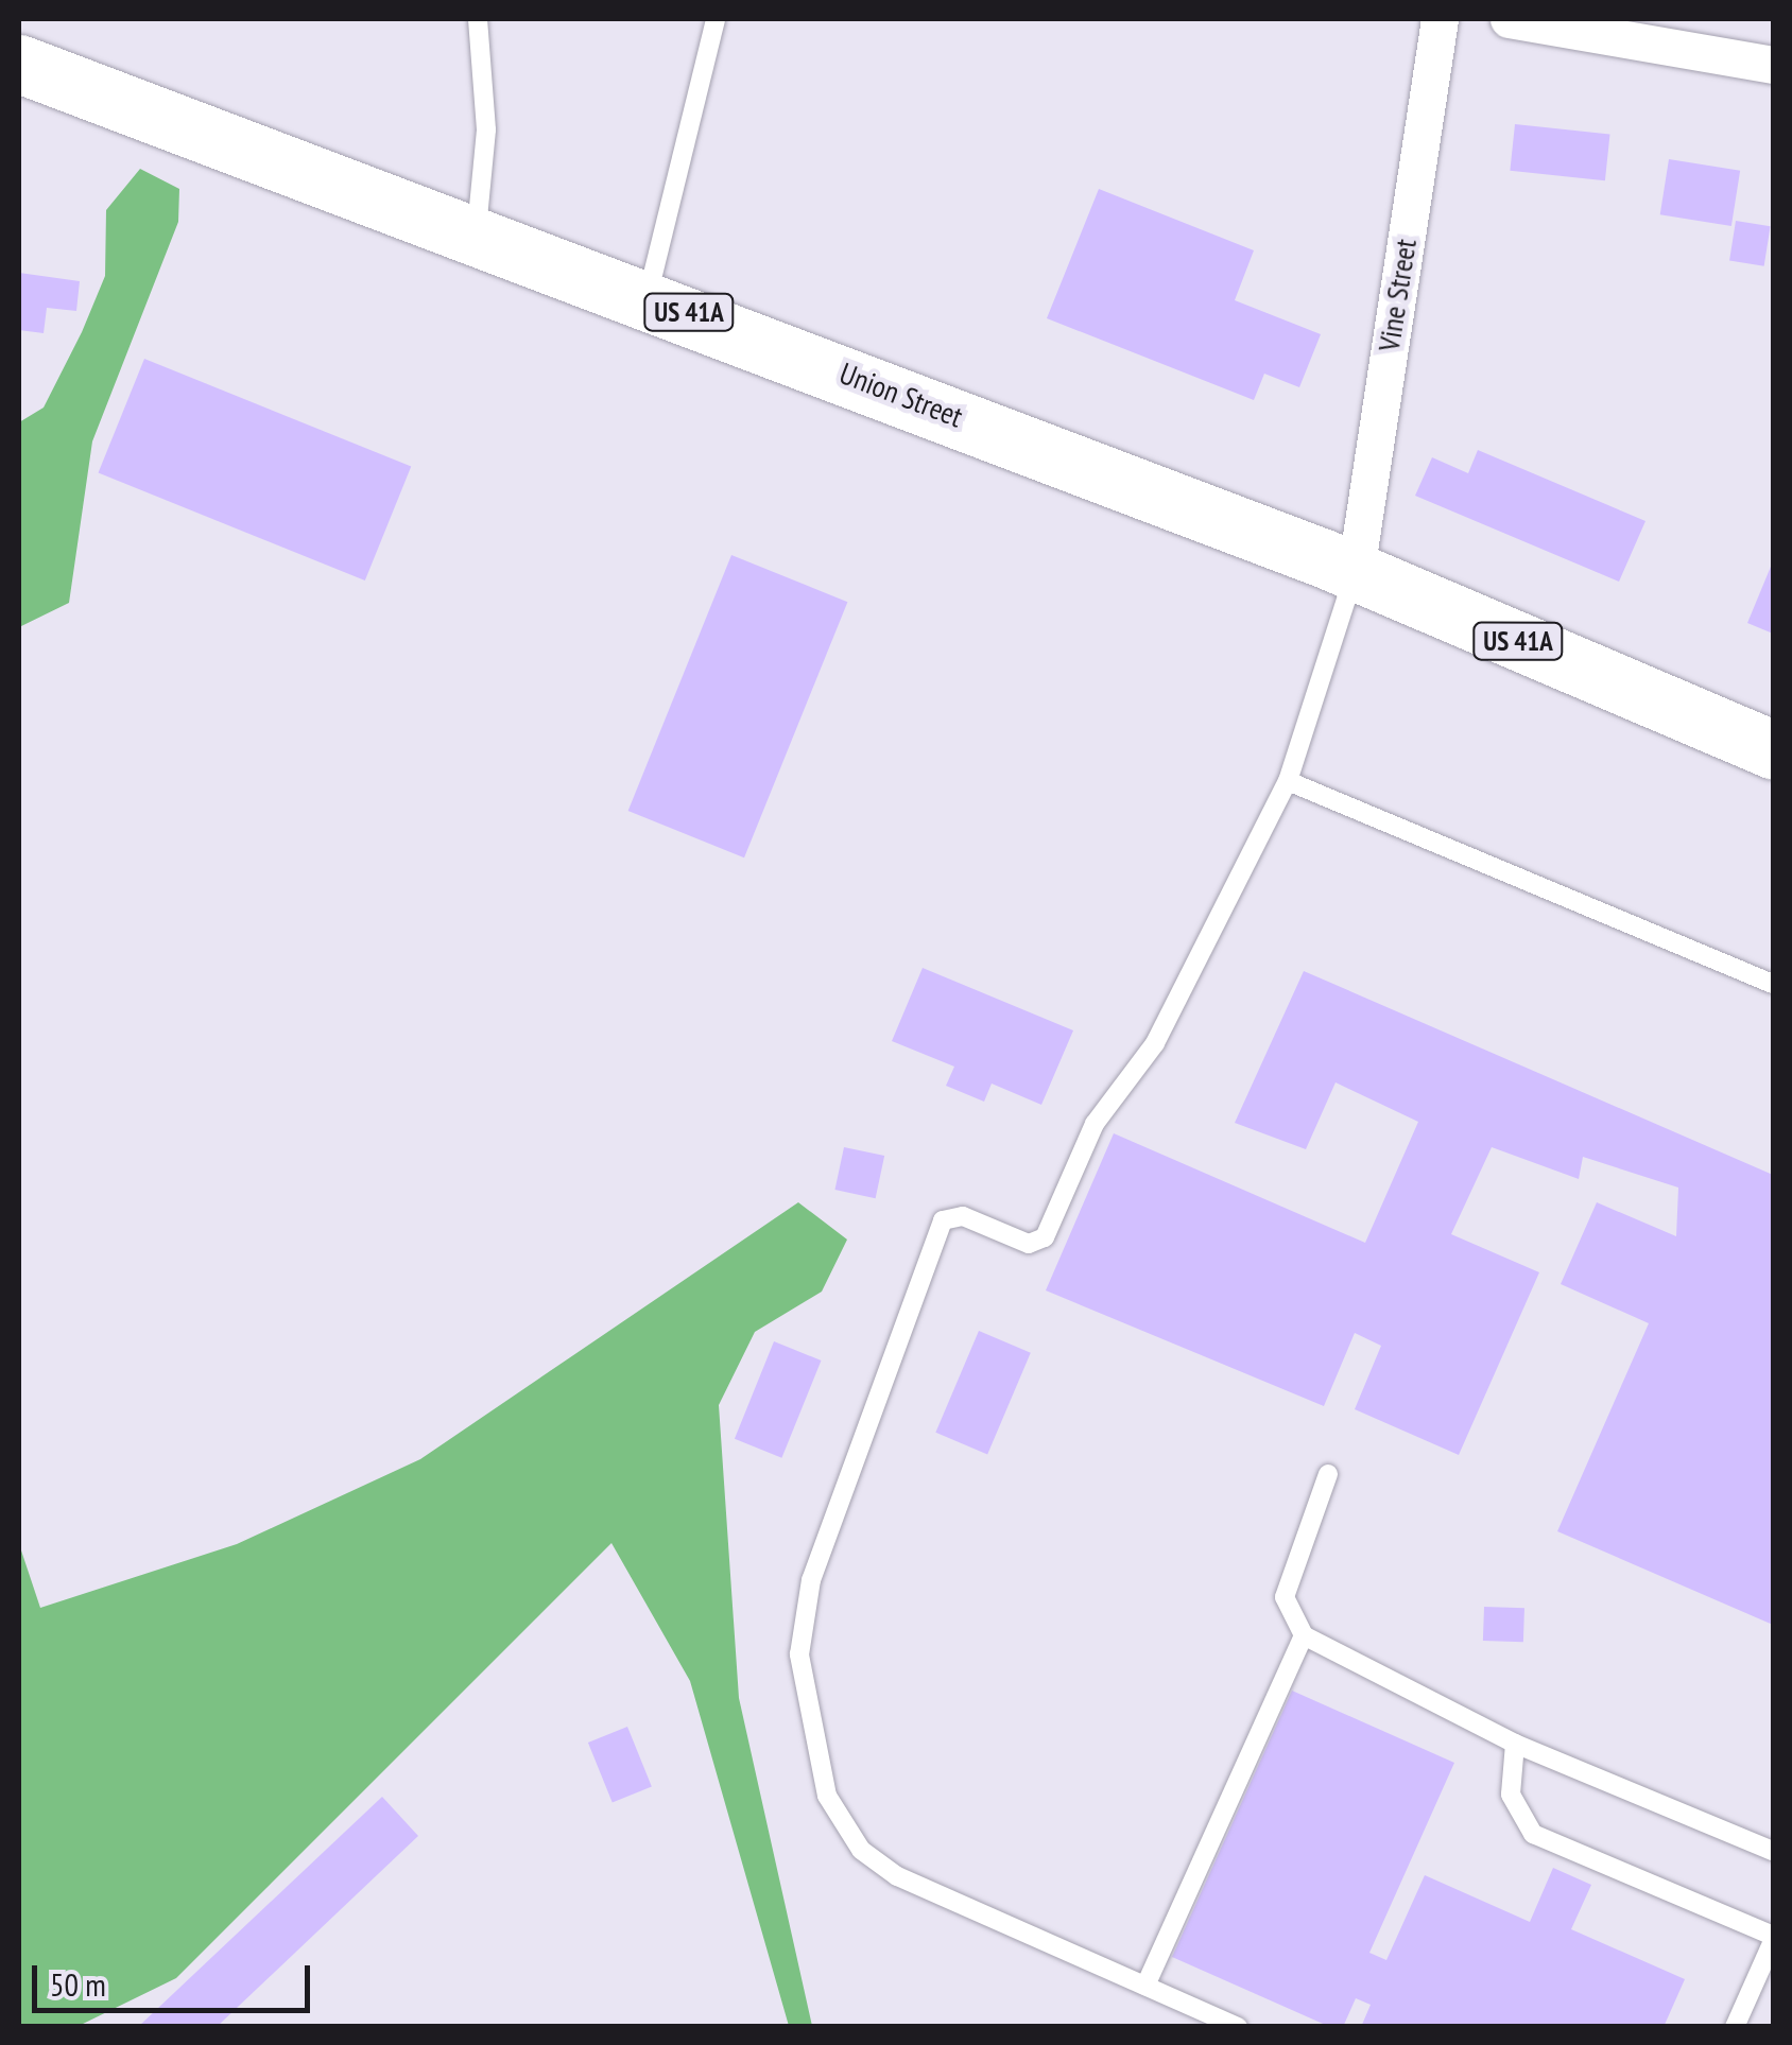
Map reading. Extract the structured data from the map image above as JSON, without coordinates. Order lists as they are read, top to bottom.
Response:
{
  "streets": {
    "main road": ["US 41A", "Union Street"],
    "street": ["Vine Street"]
  },
  "crossings": [
    ["Vine Street", "Union Street"]
  ],
  "scale_bar": "50 m"
}
